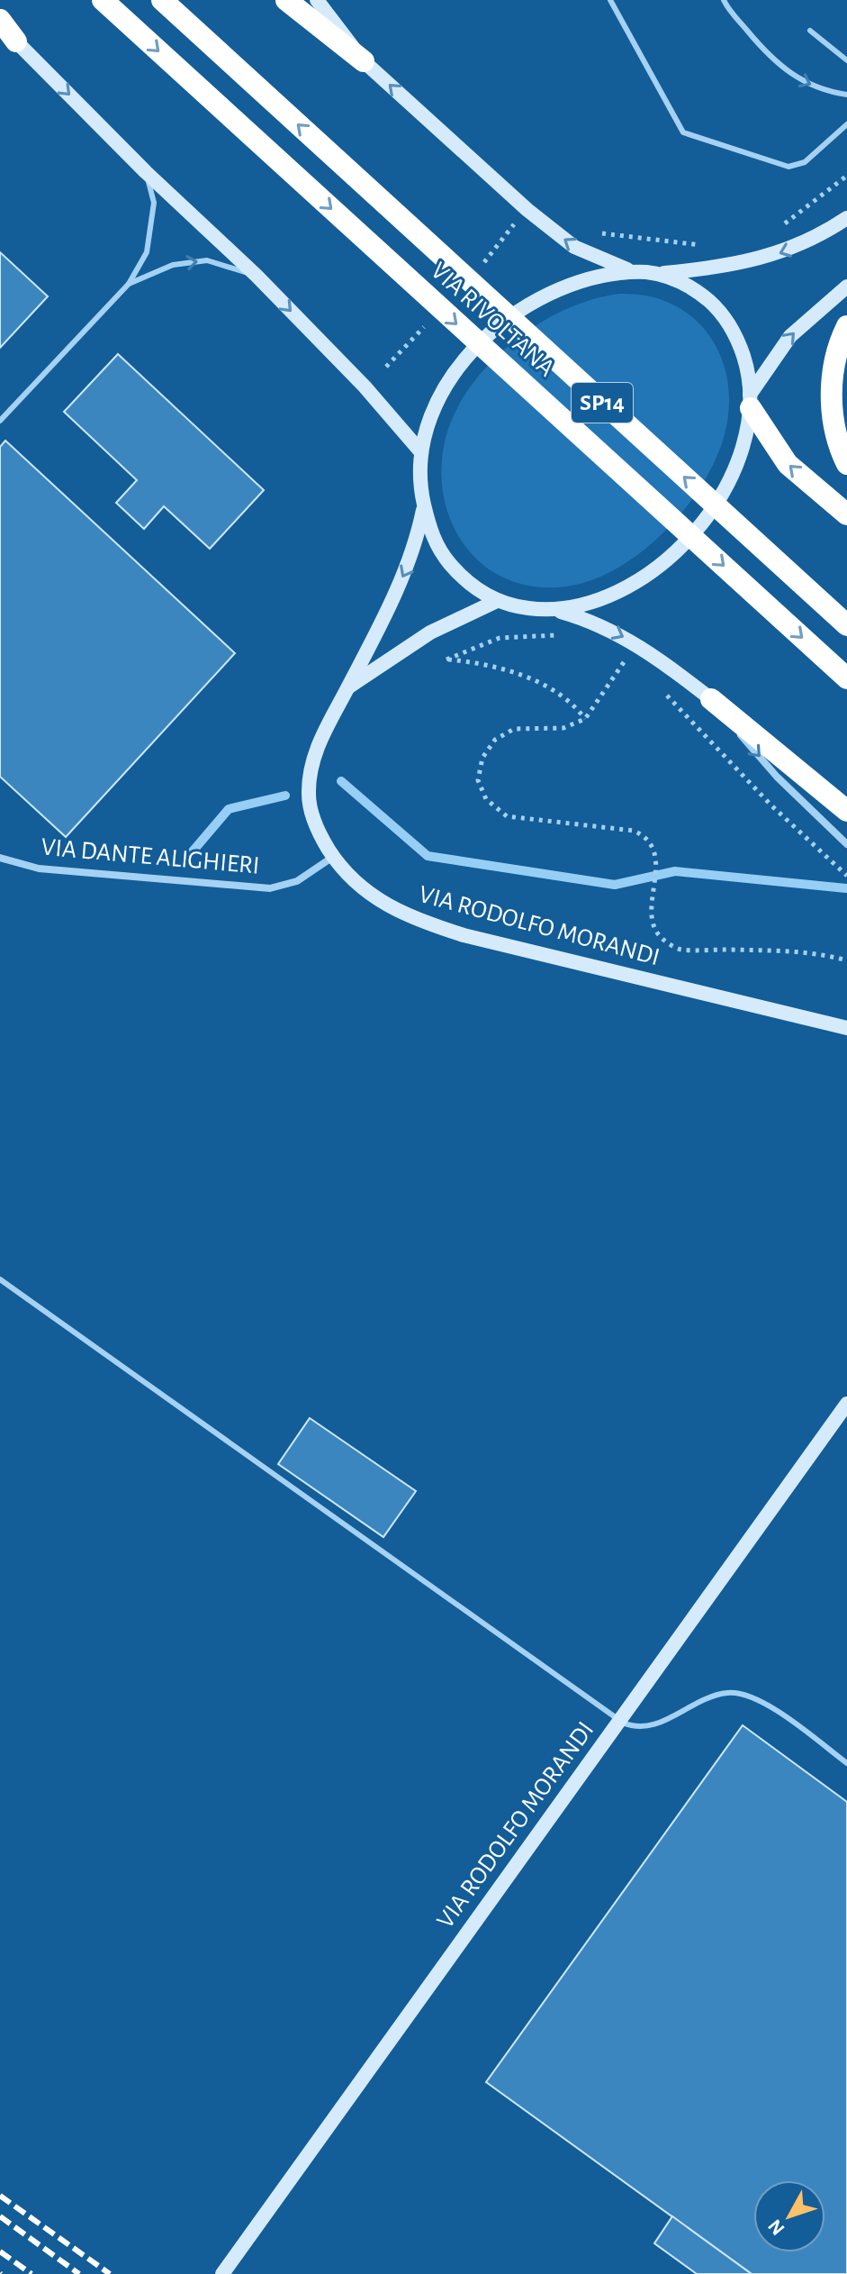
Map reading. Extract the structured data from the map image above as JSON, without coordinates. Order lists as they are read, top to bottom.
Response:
{
  "streets": {
    "highway": ["VIA RIVOLTANA", "SP14"],
    "main road": ["VIA RODOLFO MORANDI"],
    "street": ["VIA DANTE ALIGHIERI"]
  },
  "crossings": [
    ["VIA DANTE ALIGHIERI", "VIA RODOLFO MORANDI"]
  ],
  "north": "bottom left"
}
